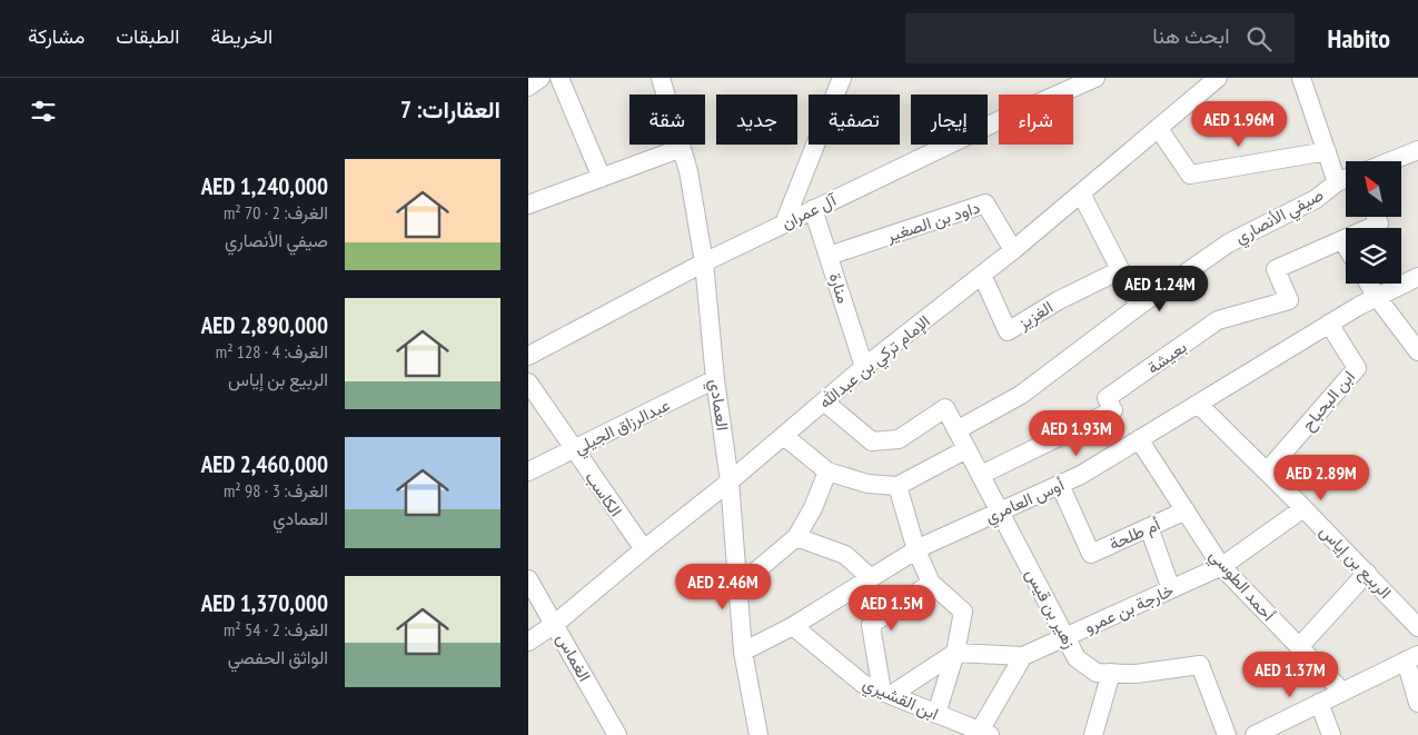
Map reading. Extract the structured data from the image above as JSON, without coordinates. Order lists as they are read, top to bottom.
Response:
{
  "streets": {
    "street": [
      "آل عمران",
      "صيفي الأنصاري",
      "داود بن الصغير",
      "منارة",
      "الغزيز",
      "بعيشة",
      "الإمام تركي بن عبدالله",
      "ابن البحباح",
      "العمادي",
      "عبدالرزاق الجيلي",
      "الكاسب",
      "أوس العامري",
      "أم طلحة",
      "الربيع بن إياس",
      "أحمد الطوسي",
      "زهير بن قيس",
      "خارجة بن عمرو",
      "الغماس",
      "ابن القشيري"
    ]
  },
  "crossings": [
    ["آل عمران", "منارة"],
    ["آل عمران", "العمادي"],
    ["صيفي الأنصاري", "زهير بن قيس"],
    ["داود بن الصغير", "منارة"],
    ["داود بن الصغير", "الإمام تركي بن عبدالله"],
    ["منارة", "الإمام تركي بن عبدالله"],
    ["الغزيز", "الإمام تركي بن عبدالله"],
    ["بعيشة", "زهير بن قيس"],
    ["الإمام تركي بن عبدالله", "العمادي"],
    ["الإمام تركي بن عبدالله", "الكاسب"],
    ["الإمام تركي بن عبدالله", "زهير بن قيس"],
    ["الإمام تركي بن عبدالله", "الغماس"],
    ["ابن البحباح", "أوس العامري"],
    ["ابن البحباح", "الربيع بن إياس"],
    ["العمادي", "عبدالرزاق الجيلي"],
    ["العمادي", "أوس العامري"],
    ["عبدالرزاق الجيلي", "الكاسب"],
    ["أوس العامري", "أم طلحة"],
    ["أوس العامري", "الربيع بن إياس"],
    ["أوس العامري", "أحمد الطوسي"],
    ["أوس العامري", "زهير بن قيس"],
    ["أوس العامري", "ابن القشيري"],
    ["أم طلحة", "أحمد الطوسي"],
    ["الربيع بن إياس", "خارجة بن عمرو"],
    ["أحمد الطوسي", "خارجة بن عمرو"],
    ["زهير بن قيس", "خارجة بن عمرو"]
  ],
  "north": "top left",
  "page": {
    "header": "Habito",
    "search": "ابحث هنا",
    "nav": ["الخريطة", "الطبقات", "مشاركة"],
    "heading": "العقارات: 7",
    "chip": [
      "شراء",
      "إيجار",
      "تصفية",
      "جديد",
      "شقة"
    ],
    "price": [
      "AED 1.96M",
      "AED 1.24M",
      "AED 1.93M",
      "AED 2.89M",
      "AED 2.46M",
      "AED 1.5M",
      "AED 1.37M"
    ],
    "list": [
      {
        "name": "AED 1,240,000",
        "note": "الغرف: 2 · 70 m² · صيفي الأنصاري"
      },
      {
        "name": "AED 2,890,000",
        "note": "الغرف: 4 · 128 m² · الربيع بن إياس"
      },
      {
        "name": "AED 2,460,000",
        "note": "الغرف: 3 · 98 m² · العمادي"
      },
      {
        "name": "AED 1,370,000",
        "note": "الغرف: 2 · 54 m² · الواثق الحفصي"
      }
    ]
  }
}
